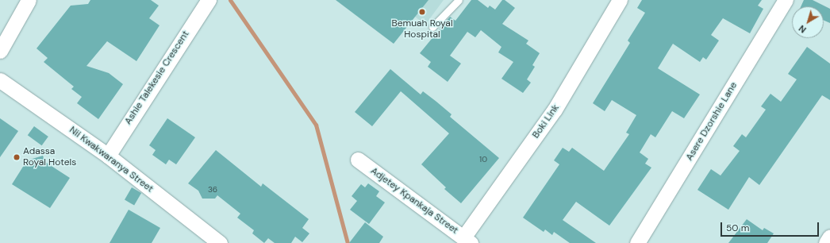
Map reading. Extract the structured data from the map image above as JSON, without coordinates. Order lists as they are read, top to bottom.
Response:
{
  "streets": {
    "street": [
      "Ashie Talekesie Crescent",
      "Boki Link",
      "Asere Dzorshie Lane",
      "Nii Kwakwaranya Street",
      "Adjetey Kpankaja Street"
    ]
  },
  "crossings": [
    ["Ashie Talekesie Crescent", "Nii Kwakwaranya Street"],
    ["Boki Link", "Adjetey Kpankaja Street"]
  ],
  "places": ["Bemuah Royal Hospital", "Adassa Royal Hotels"],
  "house_numbers": ["10", "36"],
  "scale_bar": "50 m",
  "north": "bottom left"
}
